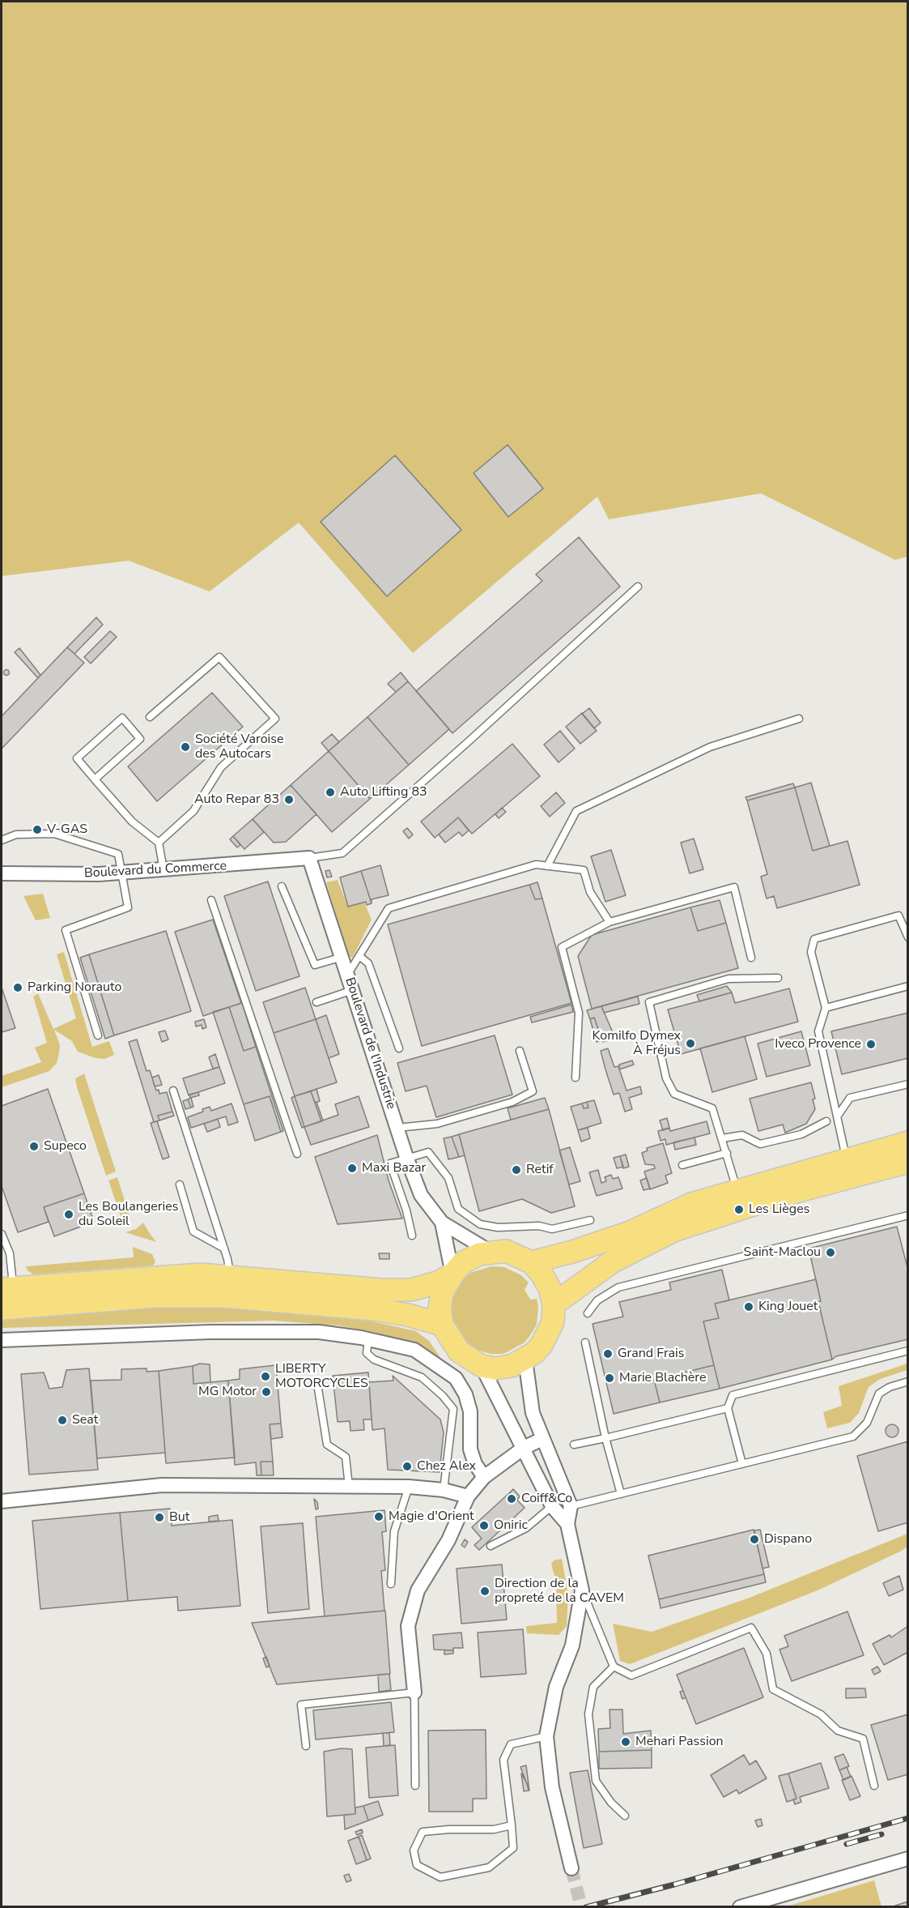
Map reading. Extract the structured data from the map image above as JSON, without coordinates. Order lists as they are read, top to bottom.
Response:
{
  "streets": {
    "street": ["Boulevard du Commerce", "Boulevard de l'Industrie"]
  },
  "crossings": [
    ["Boulevard du Commerce", "Boulevard de l'Industrie"]
  ],
  "places": [
    "Société Varoise des Autocars",
    "Auto Lifting 83",
    "Auto Repar 83",
    "V-GAS",
    "Parking Norauto",
    "Komilfo Dymex À Fréjus",
    "Iveco Provence",
    "Supeco",
    "Maxi Bazar",
    "Retif",
    "Les Lièges",
    "Les Boulangeries du Soleil",
    "Saint-Maclou",
    "King Jouet",
    "Grand Frais",
    "LIBERTY MOTORCYCLES",
    "Marie Blachère",
    "MG Motor",
    "Seat",
    "Chez Alex",
    "Coiff&Co",
    "Magie d'Orient",
    "But",
    "Oniric",
    "Dispano",
    "Direction de la propreté de la CAVEM",
    "Mehari Passion"
  ]
}
